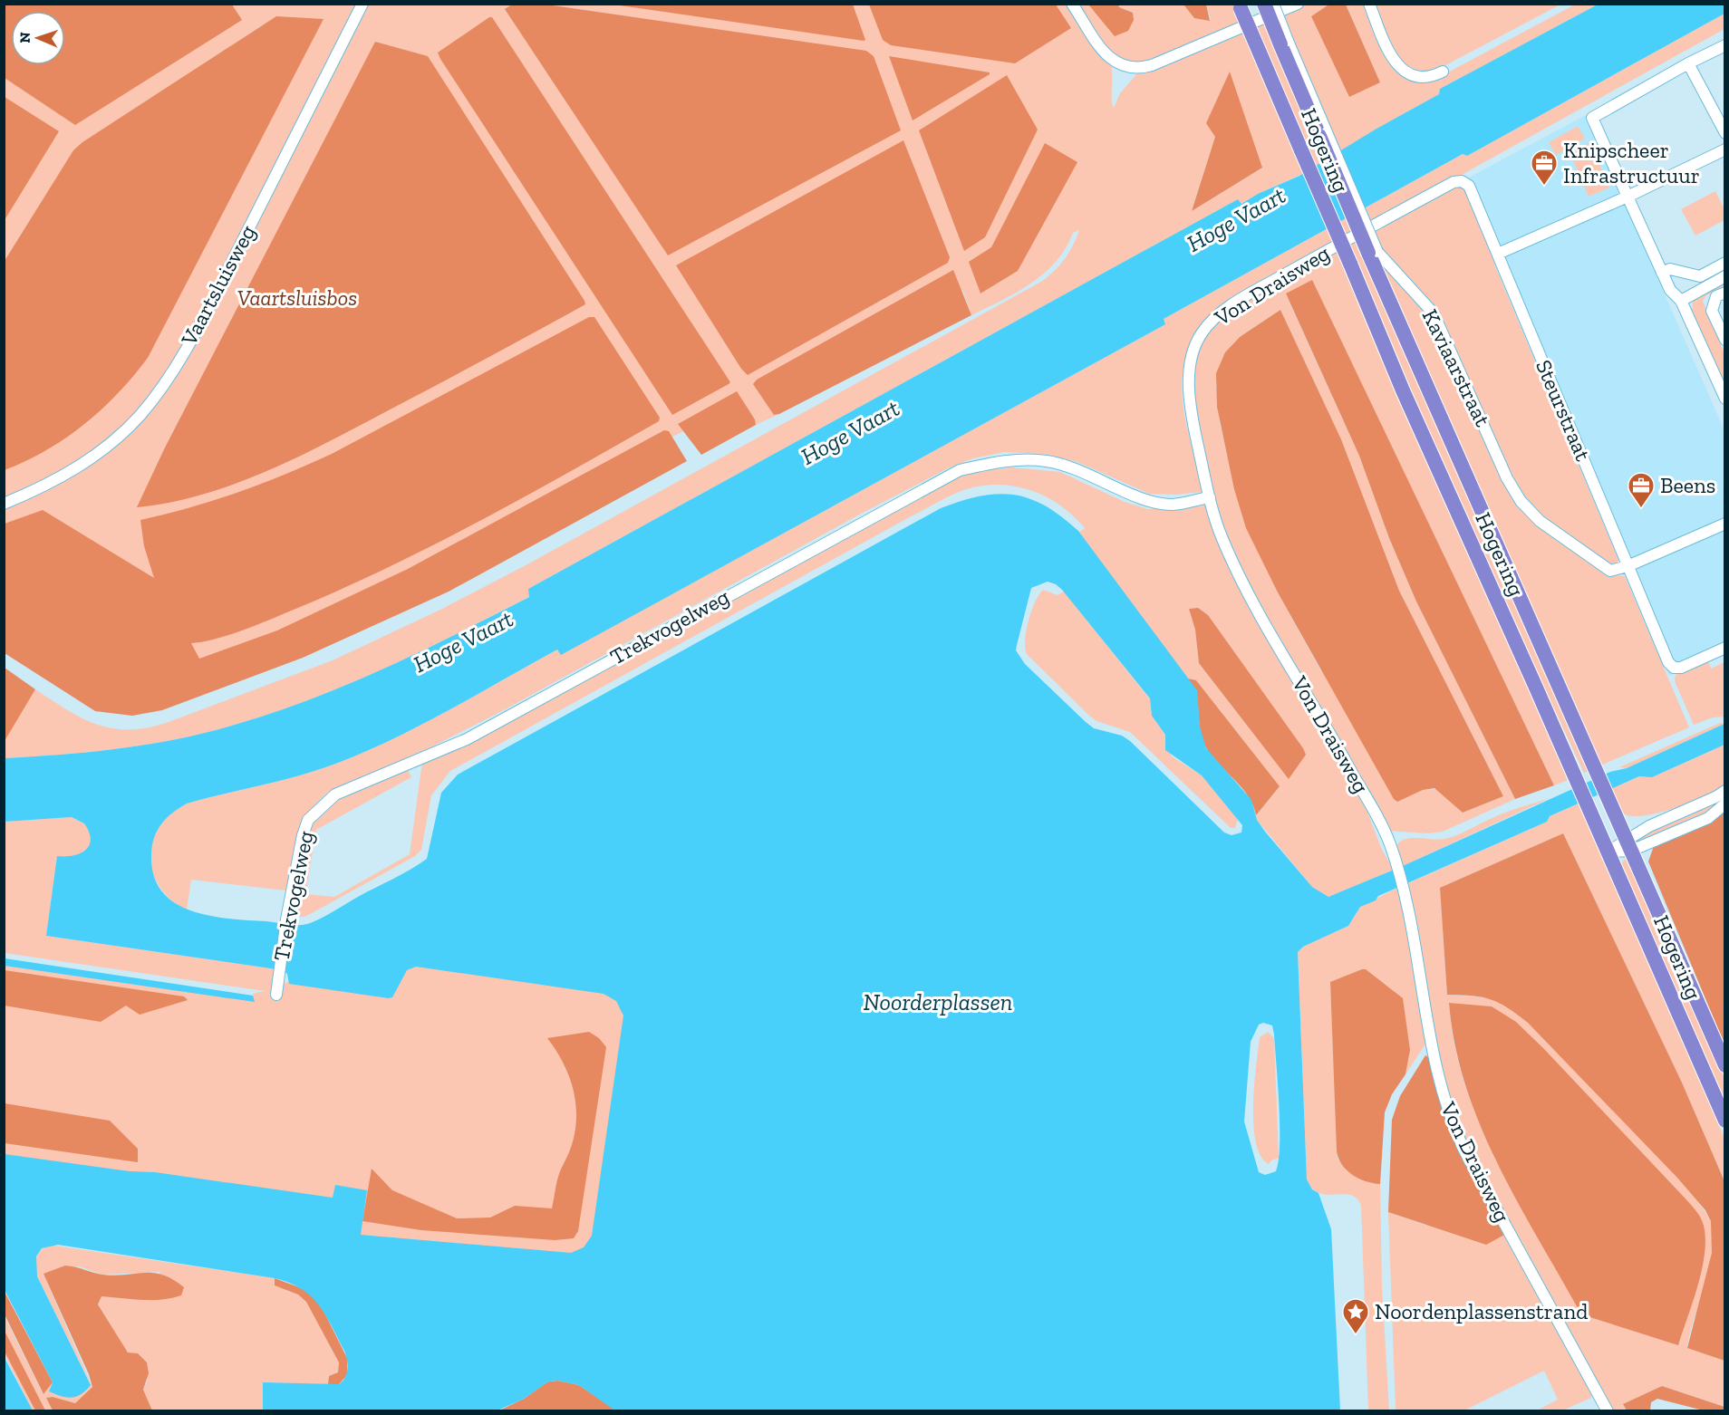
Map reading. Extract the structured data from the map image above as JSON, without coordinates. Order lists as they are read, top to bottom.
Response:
{
  "streets": {
    "highway": ["Hogering"],
    "street": [
      "Vaartsluisweg",
      "Von Draisweg",
      "Kaviaarstraat",
      "Steurstraat",
      "Trekvogelweg"
    ]
  },
  "crossings": [
    ["Hogering", "Kaviaarstraat"],
    ["Von Draisweg", "Steurstraat"],
    ["Von Draisweg", "Trekvogelweg"],
    ["Kaviaarstraat", "Steurstraat"]
  ],
  "water": ["Hoge Vaart", "Noorderplassen"],
  "parks": ["Vaartsluisbos"],
  "places": {
    "office": ["Knipscheer Infrastructuur", "Beens"],
    "place": ["Noordenplassenstrand"]
  },
  "north": "left"
}
